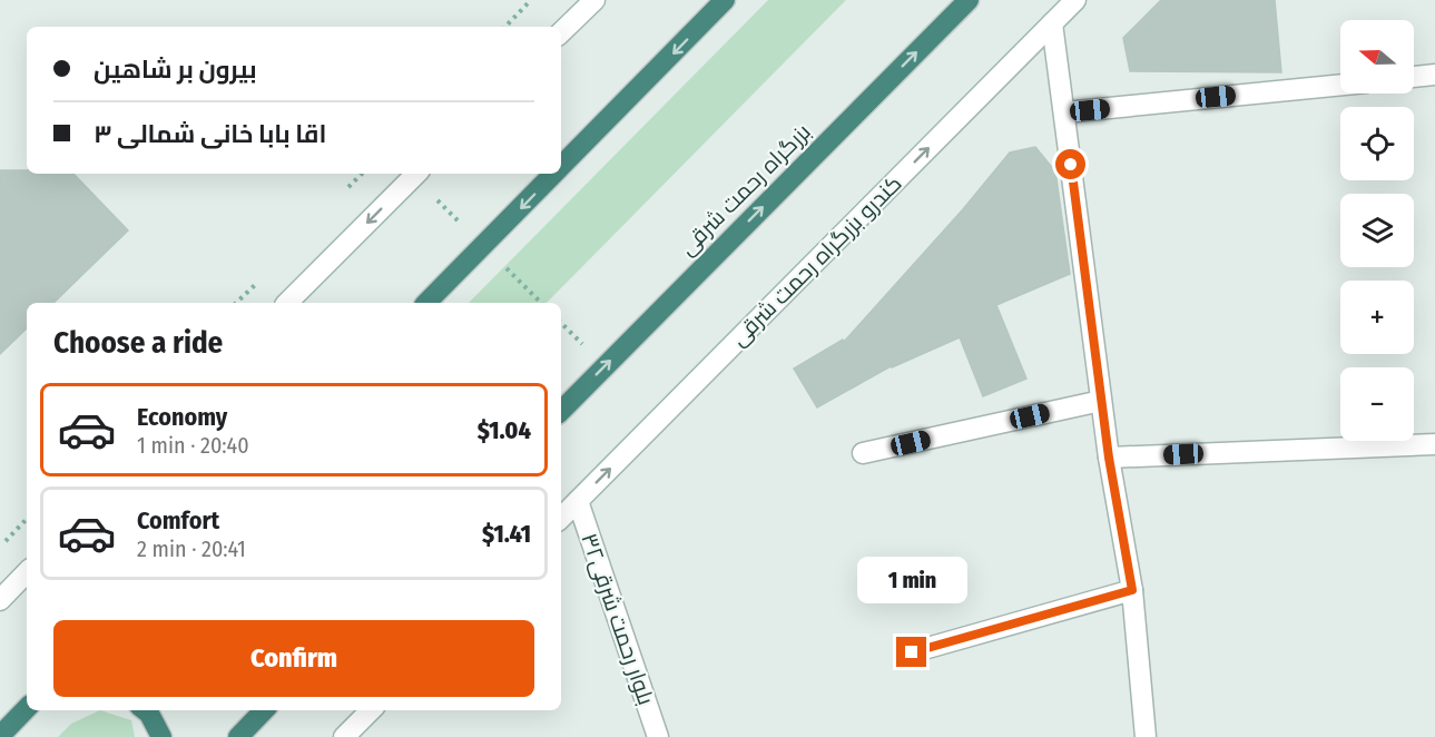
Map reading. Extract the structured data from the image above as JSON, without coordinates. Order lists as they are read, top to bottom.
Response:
{
  "streets": {
    "highway": ["بزرگراه رحمت شرقی"],
    "street": ["کندرو بزرگراه رحمت شرقی", "بلوار رحمت شرقی۳۲"]
  },
  "crossings": [
    ["کندرو بزرگراه رحمت شرقی", "بلوار رحمت شرقی۳۲"]
  ],
  "one_way": ["کندرو بزرگراه رحمت شرقی"],
  "north": "left",
  "page": {
    "map_buttons": ["+", "−"],
    "banner": ["بیرون بر شاهین", "۳ اقا بابا خانی شمالی"],
    "heading": "Choose a ride",
    "list": [
      {
        "name": "Economy",
        "note": "1 min · 20:40",
        "value": "$1.04"
      },
      {
        "name": "Comfort",
        "note": "2 min · 20:41",
        "value": "$1.41"
      }
    ],
    "bubble": "1 min",
    "buttons": "Confirm"
  }
}
